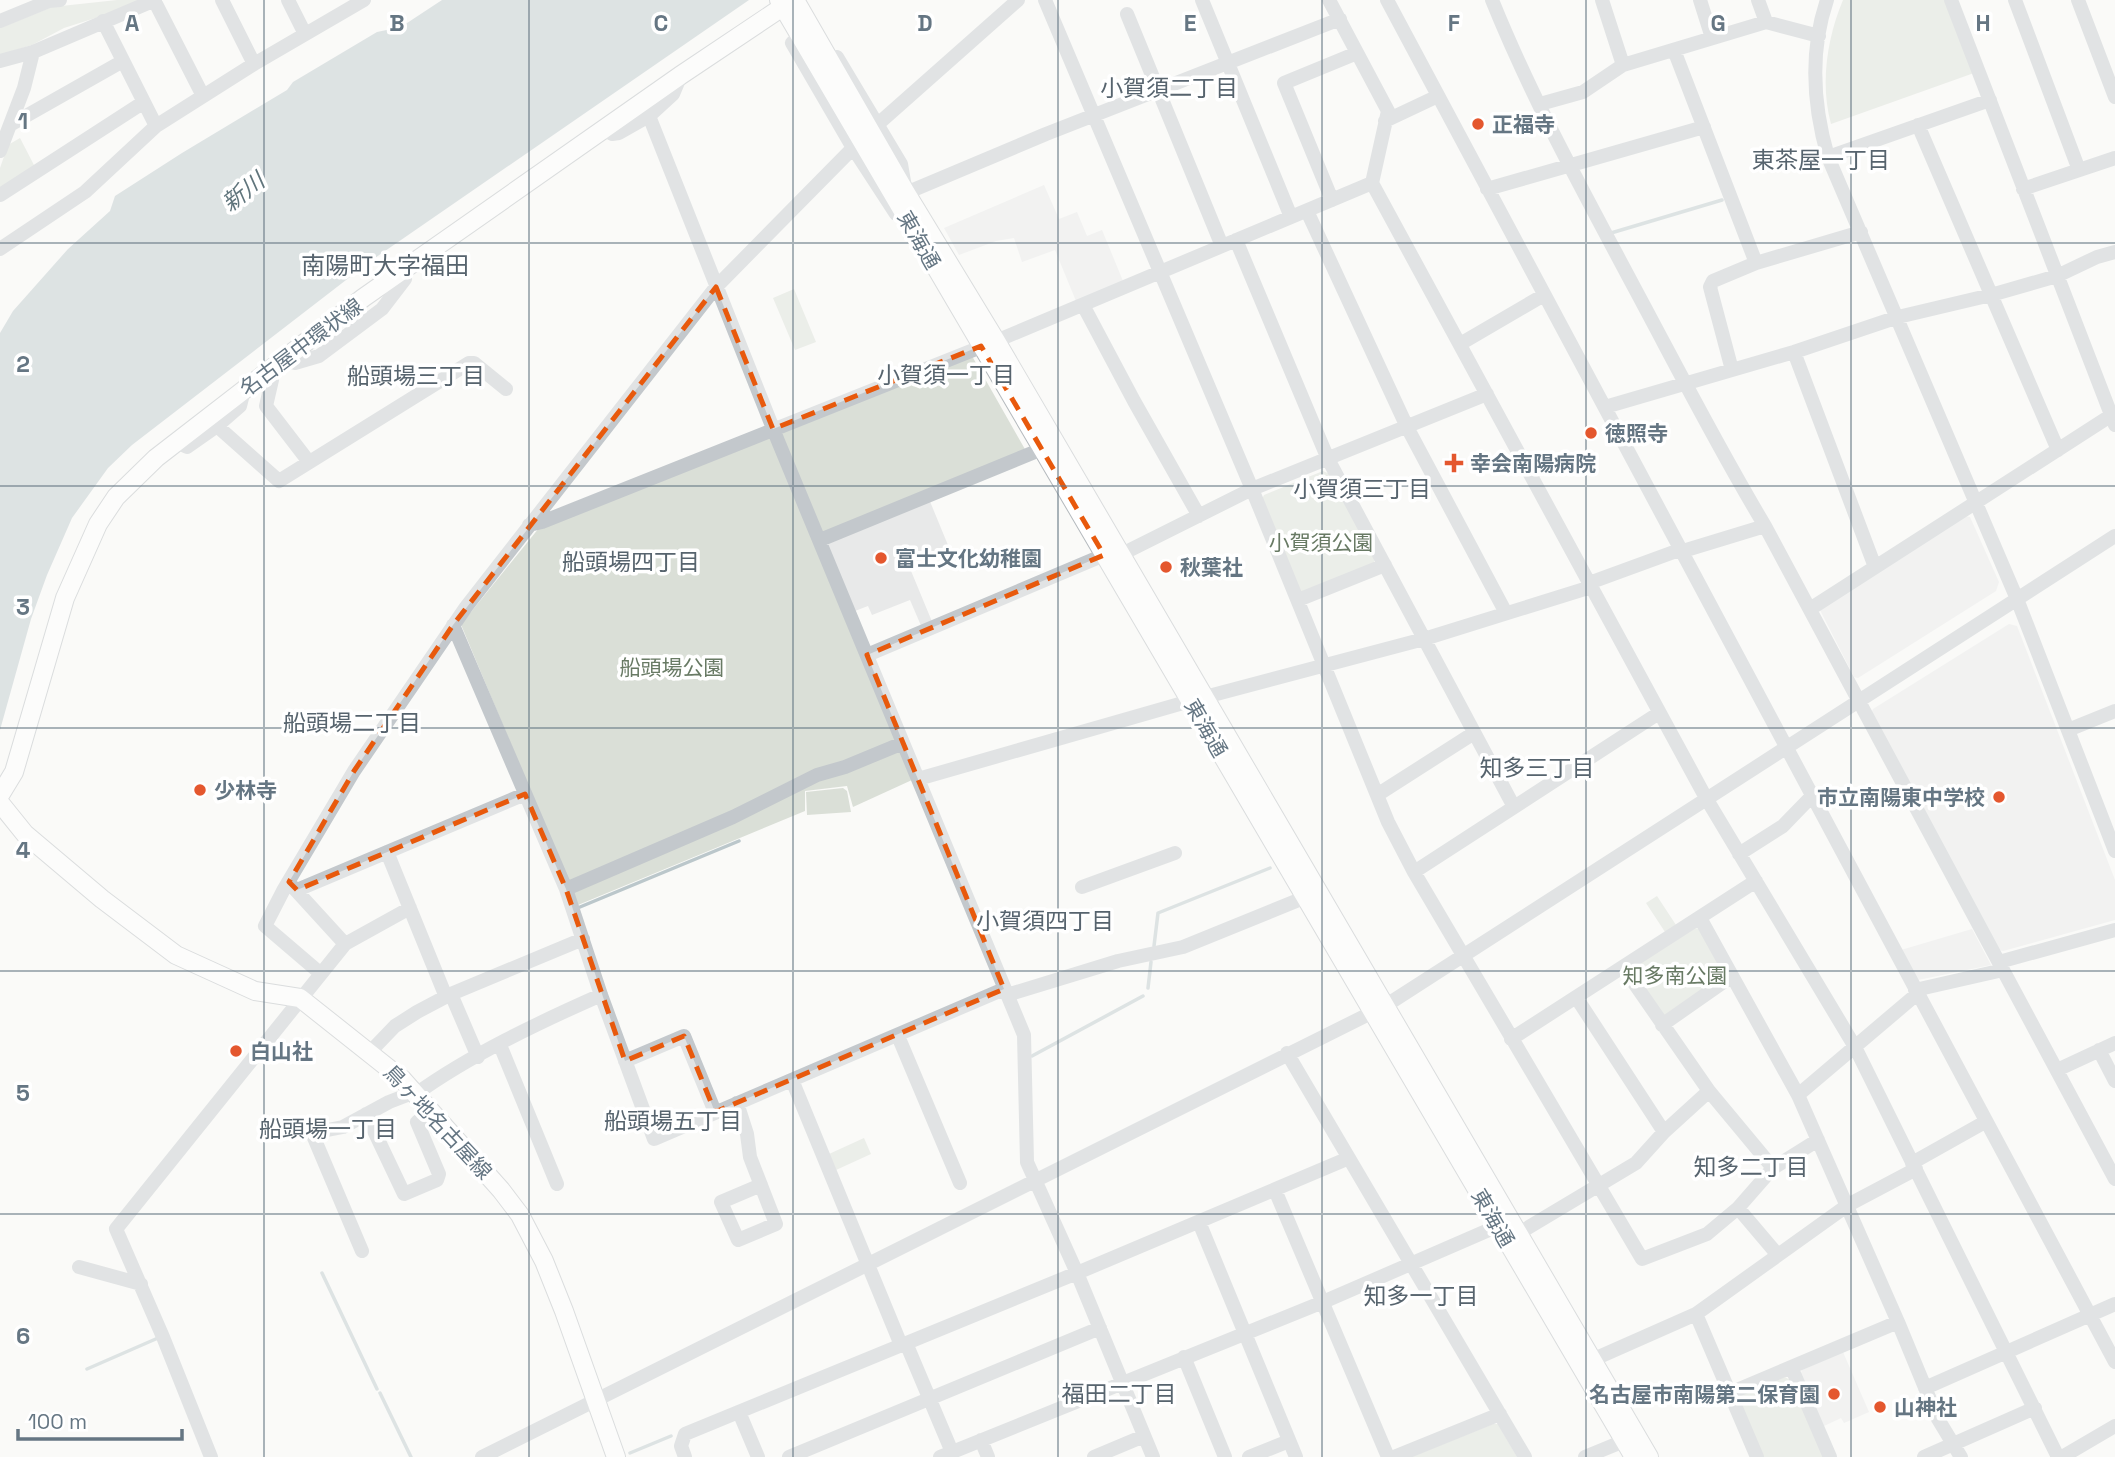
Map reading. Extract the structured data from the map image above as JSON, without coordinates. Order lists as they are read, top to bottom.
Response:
{
  "streets": {
    "main road": ["東海通", "名古屋中環状線", "鳥ヶ地名古屋線"]
  },
  "crossings": [
    ["東海通", "名古屋中環状線"]
  ],
  "districts": [
    "小賀須二丁目",
    "東茶屋一丁目",
    "南陽町大字福田",
    "小賀須一丁目",
    "船頭場三丁目",
    "小賀須三丁目",
    "船頭場四丁目",
    "船頭場二丁目",
    "知多三丁目",
    "小賀須四丁目",
    "船頭場五丁目",
    "船頭場一丁目",
    "知多二丁目",
    "知多一丁目",
    "福田二丁目"
  ],
  "water": ["新川"],
  "parks": ["小賀須公園", "船頭場公園", "知多南公園"],
  "places": {
    "other": [
      "正福寺",
      "徳照寺",
      "富士文化幼稚園",
      "秋葉社",
      "少林寺",
      "市立南陽東中学校",
      "白山社",
      "名古屋市南陽第二保育園",
      "山神社"
    ],
    "health": ["幸会南陽病院"]
  },
  "scale_bar": "100 m",
  "grid": {
    "columns": [
      "A",
      "B",
      "C",
      "D",
      "E",
      "F",
      "G",
      "H"
    ],
    "rows": [
      "1",
      "2",
      "3",
      "4",
      "5",
      "6"
    ]
  }
}
